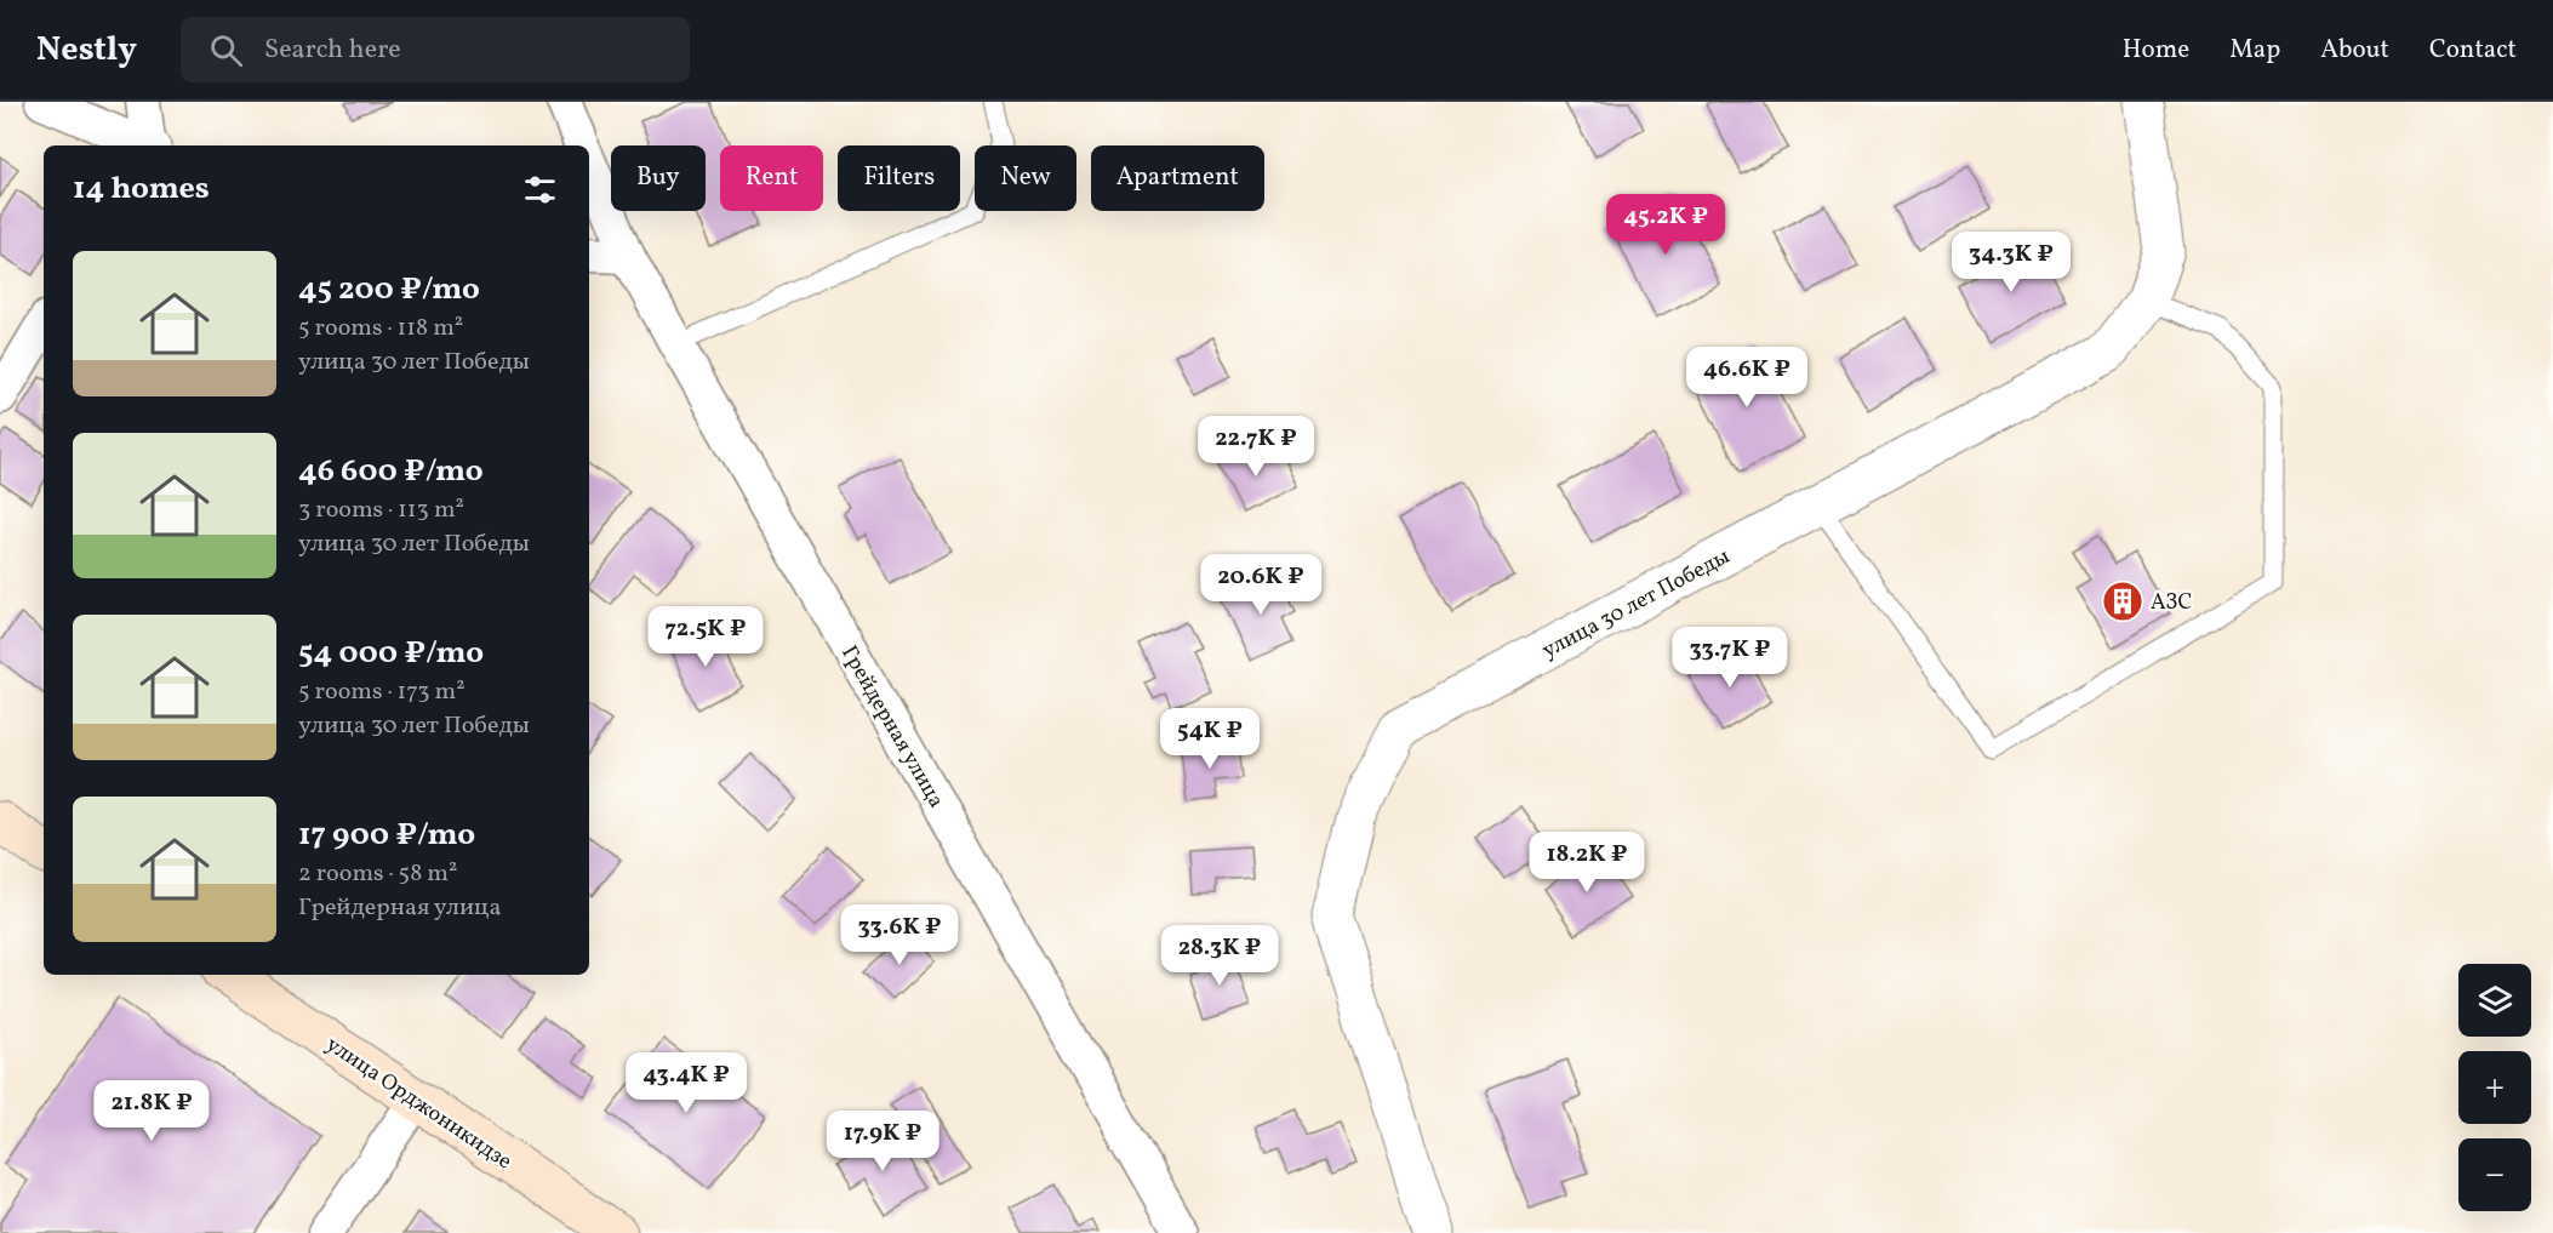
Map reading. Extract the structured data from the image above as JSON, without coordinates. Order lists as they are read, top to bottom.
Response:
{
  "streets": {
    "main road": ["улица Орджоникидзе"],
    "street": ["улица 30 лет Победы", "Грейдерная улица"]
  },
  "places": {
    "building": ["АЗС"]
  },
  "page": {
    "header": "Nestly",
    "search": "Search here",
    "nav": [
      "Home",
      "Map",
      "About",
      "Contact"
    ],
    "chip": [
      "Buy",
      "Rent",
      "Filters",
      "New",
      "Apartment"
    ],
    "heading": "14 homes",
    "price": [
      "45.2K ₽",
      "34.3K ₽",
      "46.6K ₽",
      "22.7K ₽",
      "20.6K ₽",
      "72.5K ₽",
      "33.7K ₽",
      "54K ₽",
      "18.2K ₽",
      "33.6K ₽",
      "28.3K ₽",
      "43.4K ₽",
      "21.8K ₽",
      "17.9K ₽"
    ],
    "list": [
      {
        "name": "45 200 ₽/mo",
        "note": "5 rooms · 118 m² · улица 30 лет Победы"
      },
      {
        "name": "46 600 ₽/mo",
        "note": "3 rooms · 113 m² · улица 30 лет Победы"
      },
      {
        "name": "54 000 ₽/mo",
        "note": "5 rooms · 173 m² · улица 30 лет Победы"
      },
      {
        "name": "17 900 ₽/mo",
        "note": "2 rooms · 58 m² · Грейдерная улица"
      }
    ],
    "map_buttons": ["+", "−"]
  }
}
